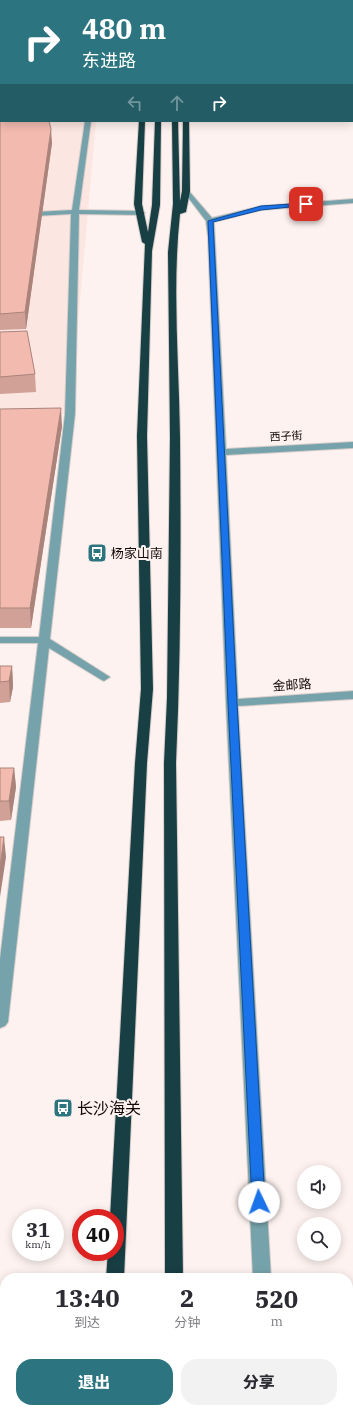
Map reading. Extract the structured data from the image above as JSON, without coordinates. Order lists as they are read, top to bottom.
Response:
{
  "streets": {
    "street": ["西子街", "金邮路"]
  },
  "places": {
    "bus stop": ["杨家山南", "长沙海关"]
  },
  "page": {
    "turn": ["480 m", "东进路"],
    "speed": "31 km/h",
    "limit": "40",
    "eta": [
      "13:40",
      "到达",
      "2",
      "分钟",
      "520",
      "m"
    ],
    "buttons": ["退出", "分享"]
  }
}
